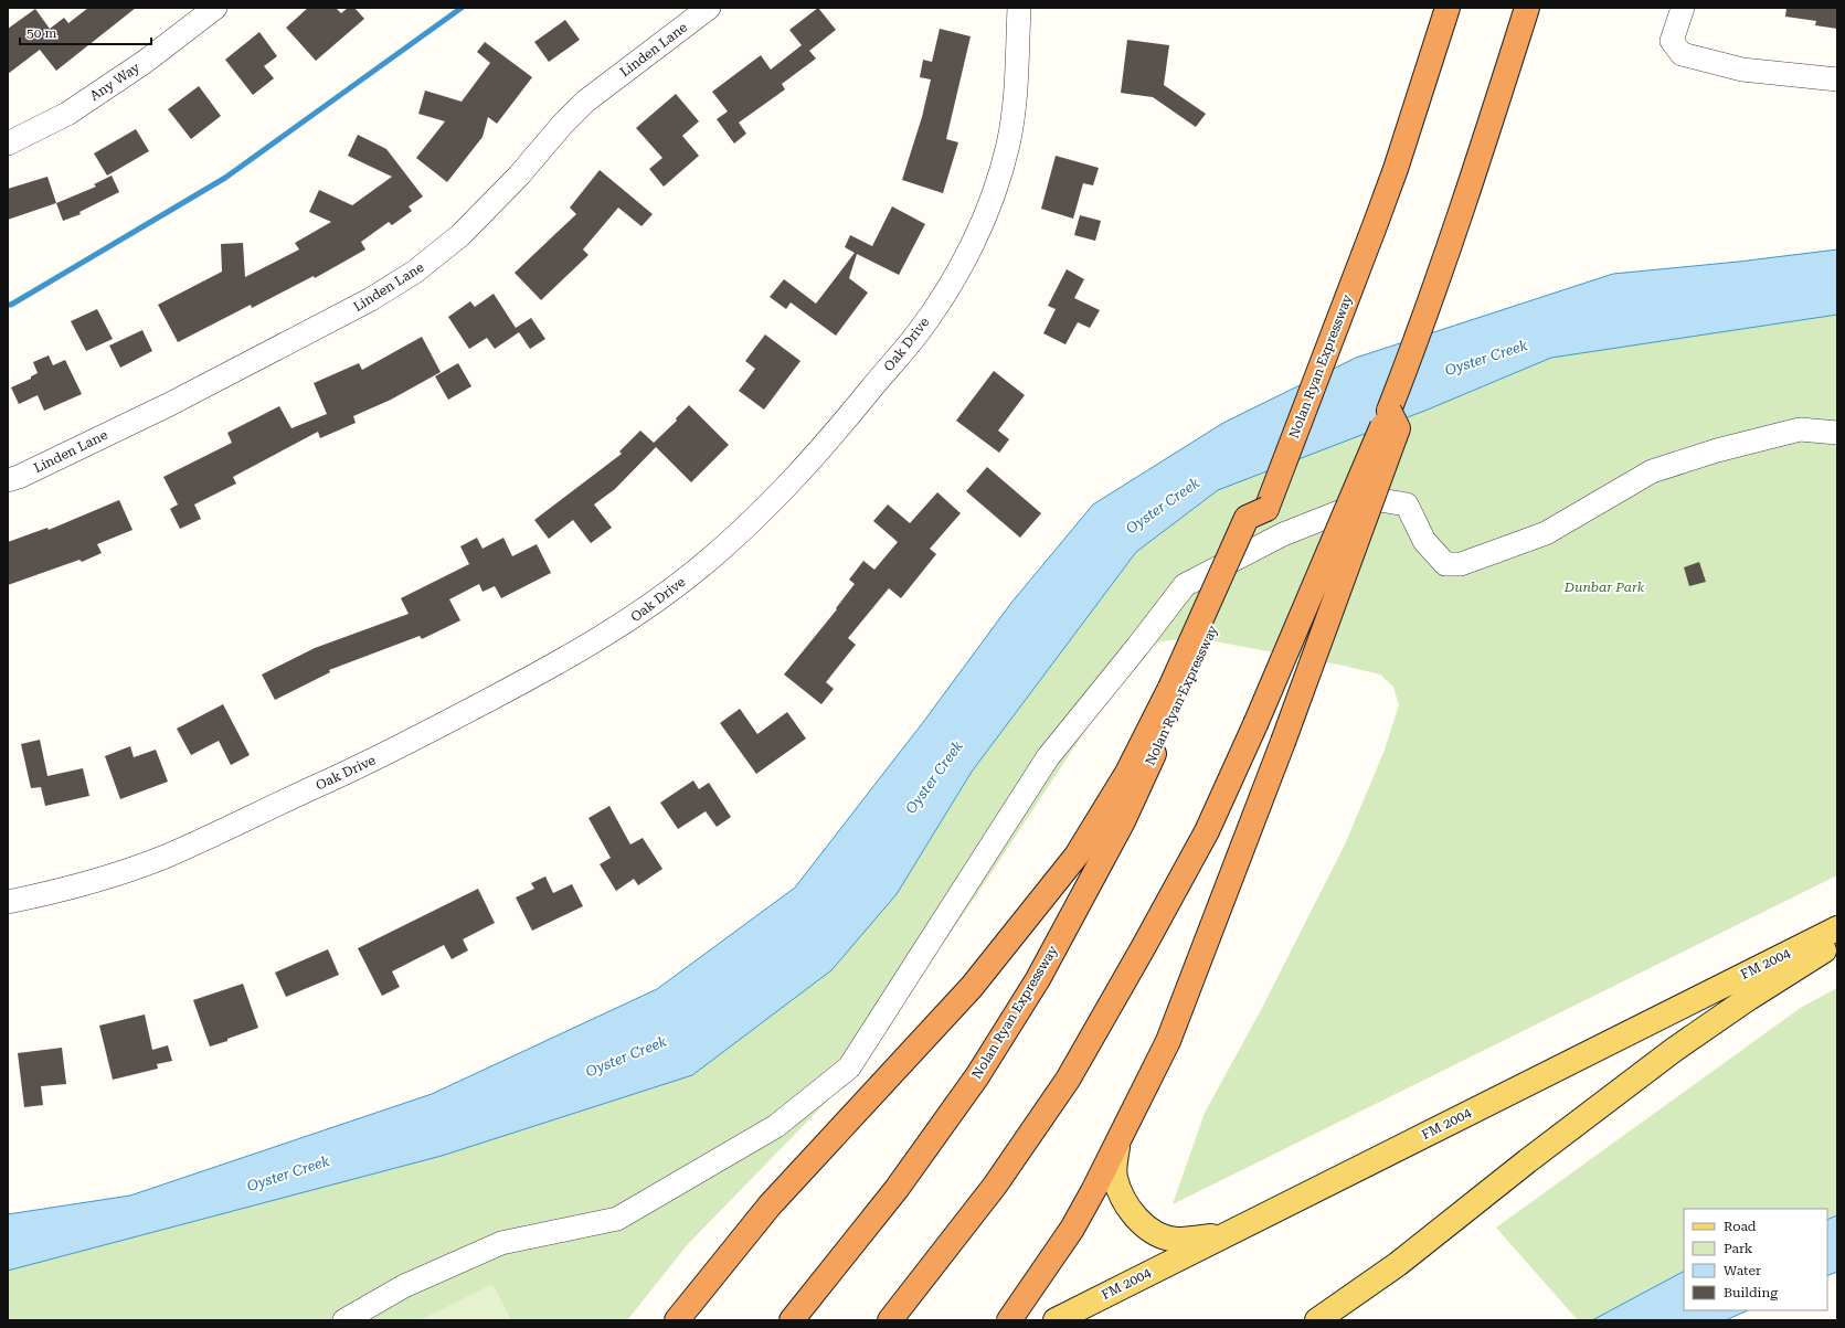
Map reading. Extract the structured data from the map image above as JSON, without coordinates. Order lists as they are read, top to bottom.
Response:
{
  "streets": {
    "highway": ["Nolan Ryan Expressway"],
    "main road": ["FM 2004"],
    "street": ["Linden Lane", "Any Way", "Oak Drive"]
  },
  "water": ["Oyster Creek"],
  "parks": ["Dunbar Park"],
  "legend": [
    "Road",
    "Park",
    "Water",
    "Building"
  ],
  "scale_bar": "50 m"
}
